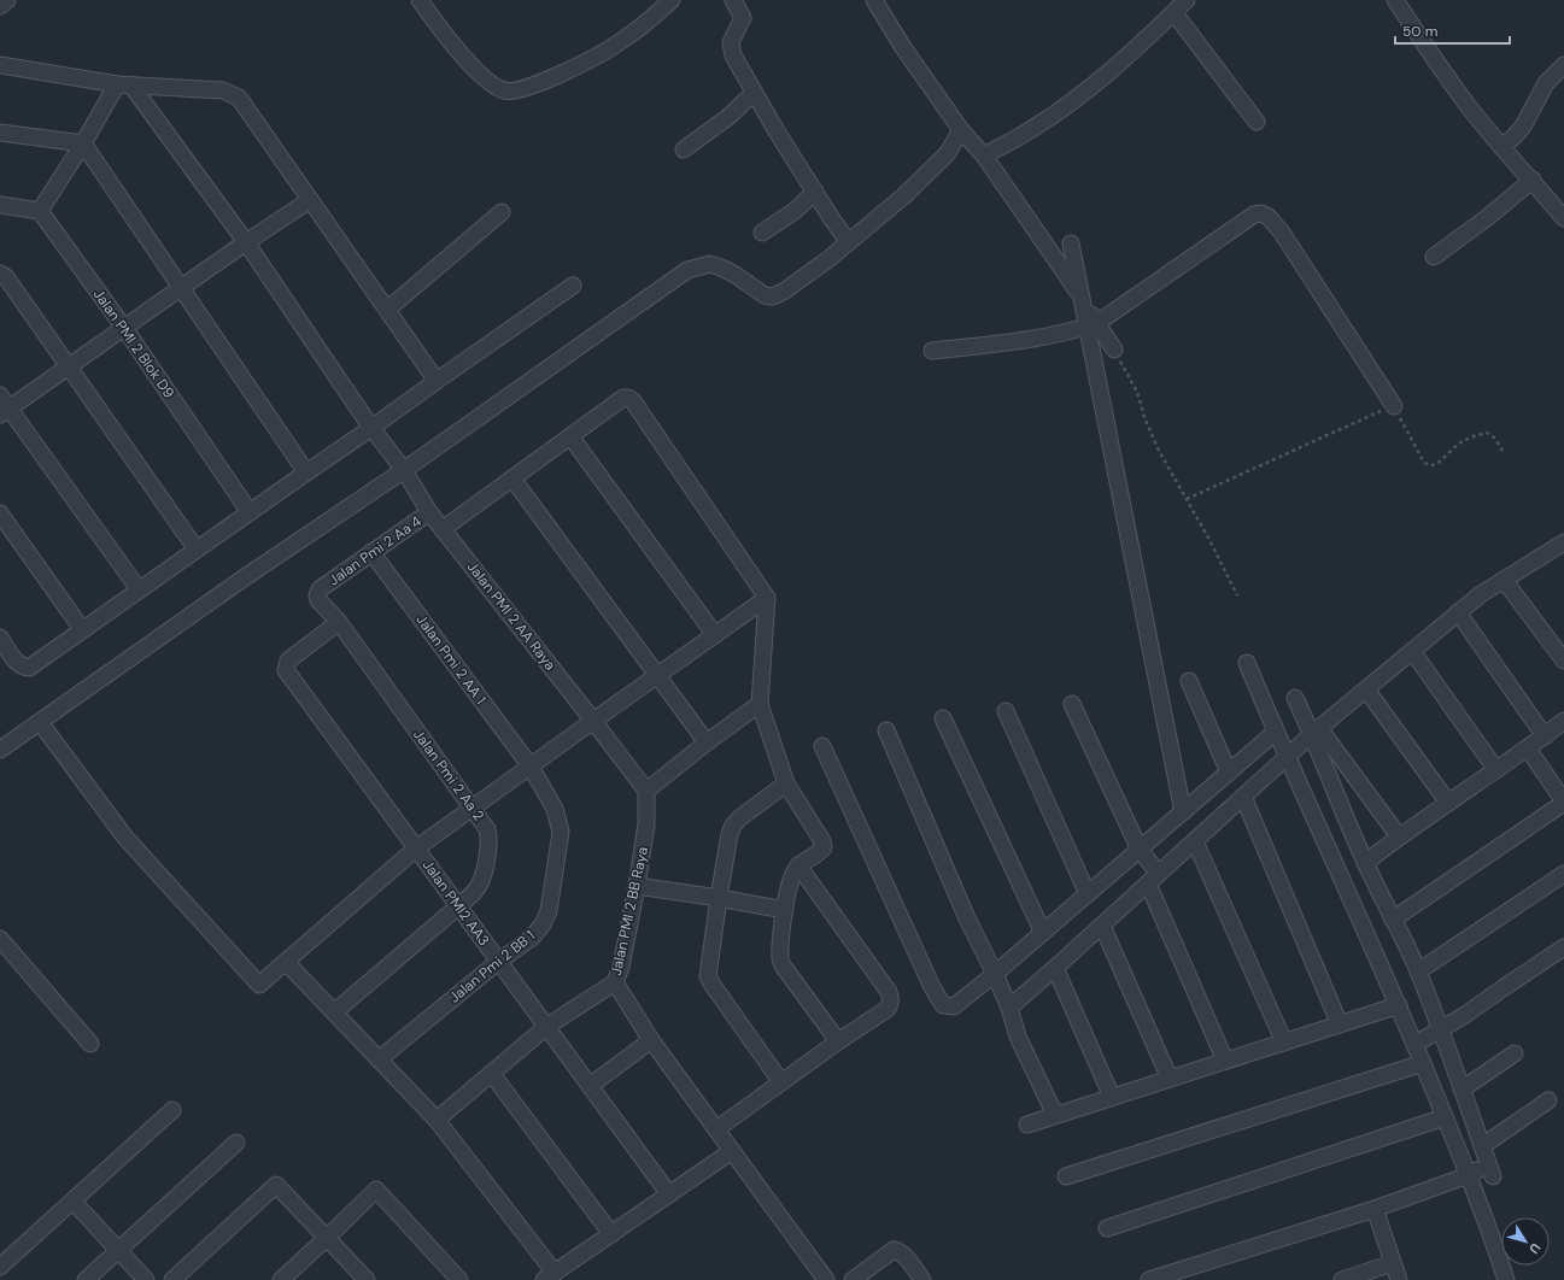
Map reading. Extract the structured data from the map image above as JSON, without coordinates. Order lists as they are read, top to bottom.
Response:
{
  "streets": {
    "street": [
      "Jalan PMI 2 Blok D9",
      "Jalan Pmi 2 Aa 4",
      "Jalan PMI 2 AA Raya",
      "Jalan Pmi 2 AA 1",
      "Jalan Pmi 2 Aa 2",
      "Jalan PMI2 AA3",
      "Jalan PMI 2 BB Raya",
      "Jalan Pmi 2 BB 1"
    ]
  },
  "crossings": [
    ["Jalan Pmi 2 Aa 4", "Jalan PMI 2 AA Raya"],
    ["Jalan Pmi 2 Aa 4", "Jalan Pmi 2 AA 1"],
    ["Jalan Pmi 2 Aa 4", "Jalan Pmi 2 Aa 2"],
    ["Jalan Pmi 2 AA 1", "Jalan Pmi 2 BB 1"],
    ["Jalan Pmi 2 Aa 2", "Jalan PMI2 AA3"],
    ["Jalan PMI2 AA3", "Jalan PMI 2 BB Raya"],
    ["Jalan PMI2 AA3", "Jalan Pmi 2 BB 1"]
  ],
  "scale_bar": "50 m",
  "north": "bottom right"
}
